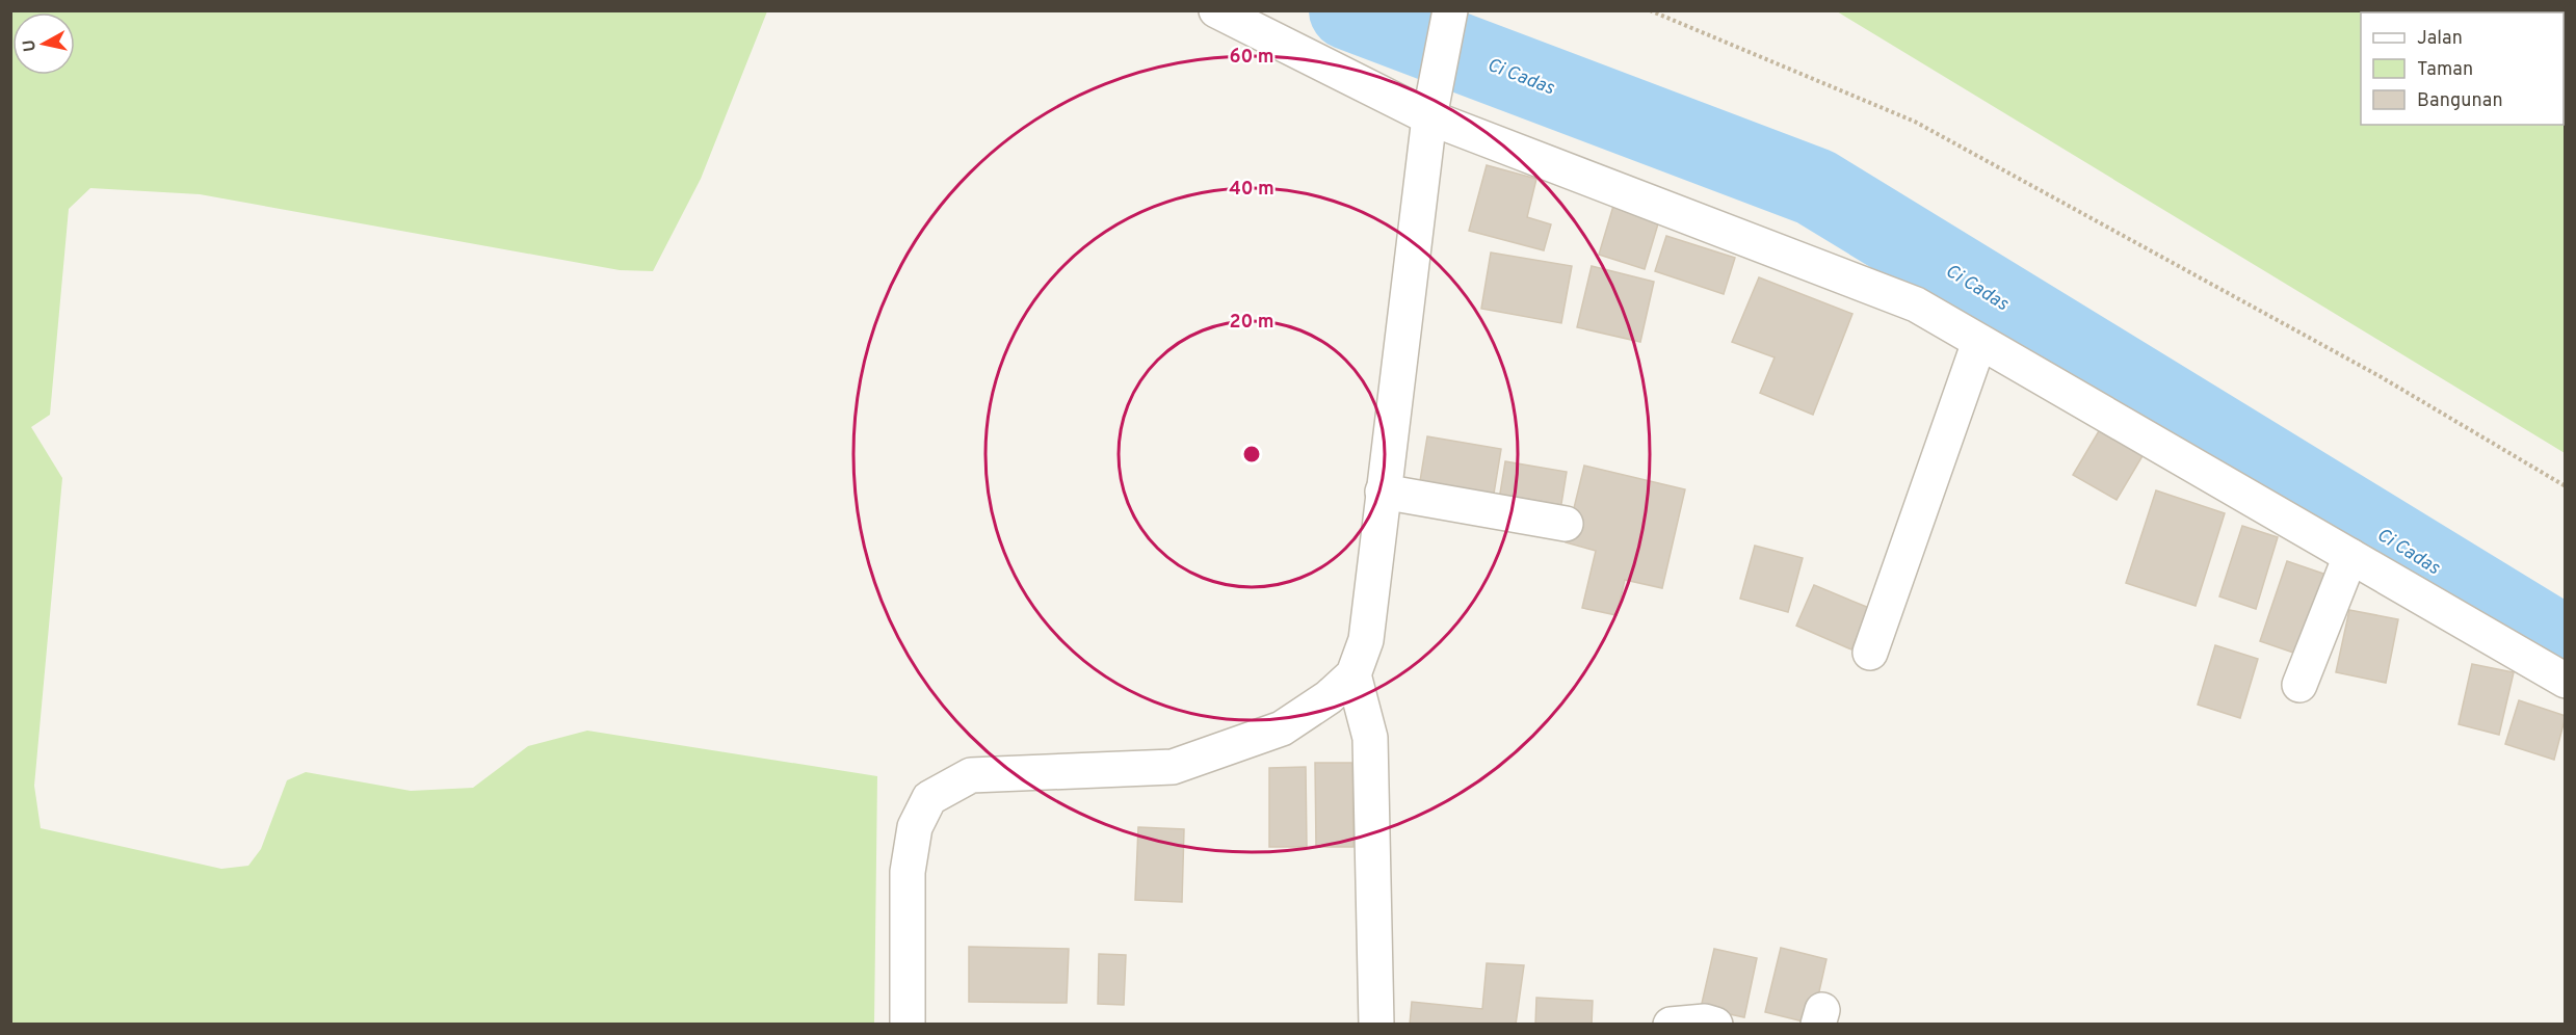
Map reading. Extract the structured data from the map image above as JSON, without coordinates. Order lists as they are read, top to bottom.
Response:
{
  "water": ["Ci Cadas"],
  "legend": ["Jalan", "Taman", "Bangunan"],
  "north": "left",
  "rings": ["60 m", "40 m", "20 m"]
}
